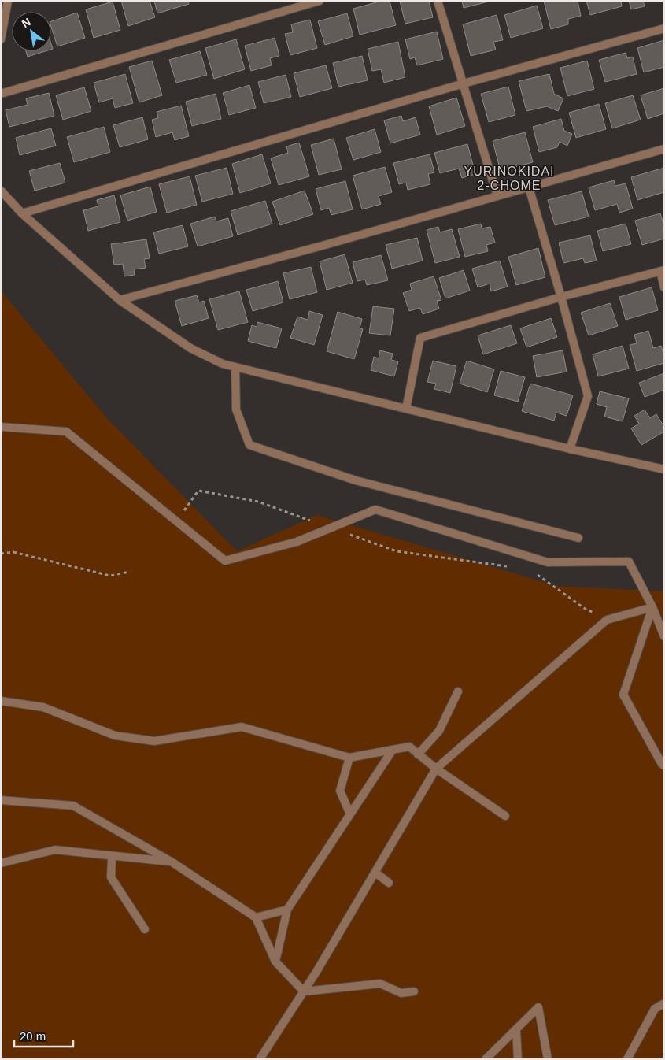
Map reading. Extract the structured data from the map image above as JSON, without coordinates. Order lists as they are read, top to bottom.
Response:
{
  "districts": ["YURINOKIDAI 2-CHOME"],
  "scale_bar": "20 m",
  "north": "top left"
}
